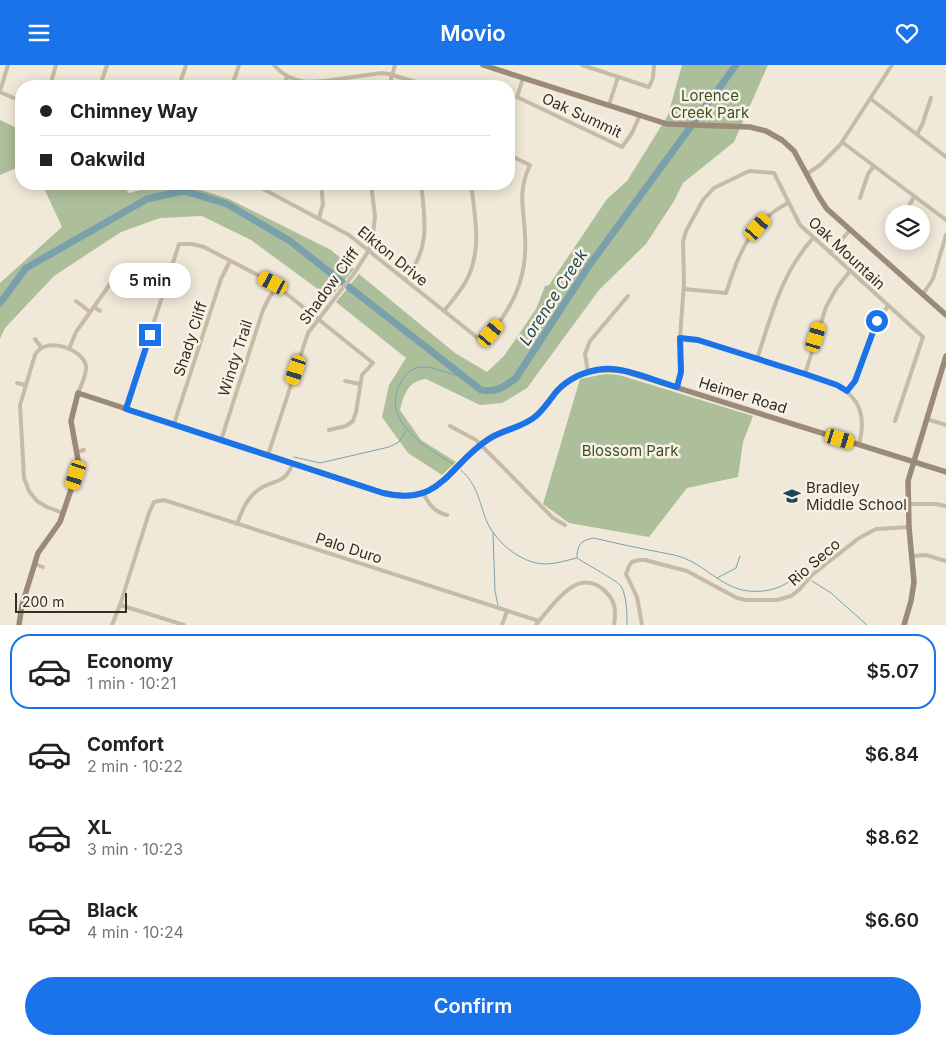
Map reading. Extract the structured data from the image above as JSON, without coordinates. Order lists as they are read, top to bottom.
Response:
{
  "streets": {
    "street": [
      "Oak Summit",
      "Oak Mountain",
      "Elkton Drive",
      "Shadow Cliff",
      "Shady Cliff",
      "Windy Trail",
      "Heimer Road",
      "Palo Duro",
      "Rio Seco"
    ]
  },
  "crossings": [
    ["Elkton Drive", "Shadow Cliff"],
    ["Shadow Cliff", "Heimer Road"],
    ["Shady Cliff", "Heimer Road"],
    ["Windy Trail", "Heimer Road"]
  ],
  "water": ["Lorence Creek"],
  "parks": ["Lorence Creek Park", "Blossom Park"],
  "places": {
    "school or university": ["Bradley Middle School"]
  },
  "scale_bar": "200 m",
  "page": {
    "header": "Movio",
    "banner": ["Chimney Way", "Oakwild"],
    "bubble": "5 min",
    "scale": "200 m",
    "list": [
      {
        "name": "Economy",
        "note": "1 min · 10:21",
        "value": "$5.07"
      },
      {
        "name": "Comfort",
        "note": "2 min · 10:22",
        "value": "$6.84"
      },
      {
        "name": "XL",
        "note": "3 min · 10:23",
        "value": "$8.62"
      },
      {
        "name": "Black",
        "note": "4 min · 10:24",
        "value": "$6.60"
      }
    ],
    "buttons": "Confirm"
  }
}
